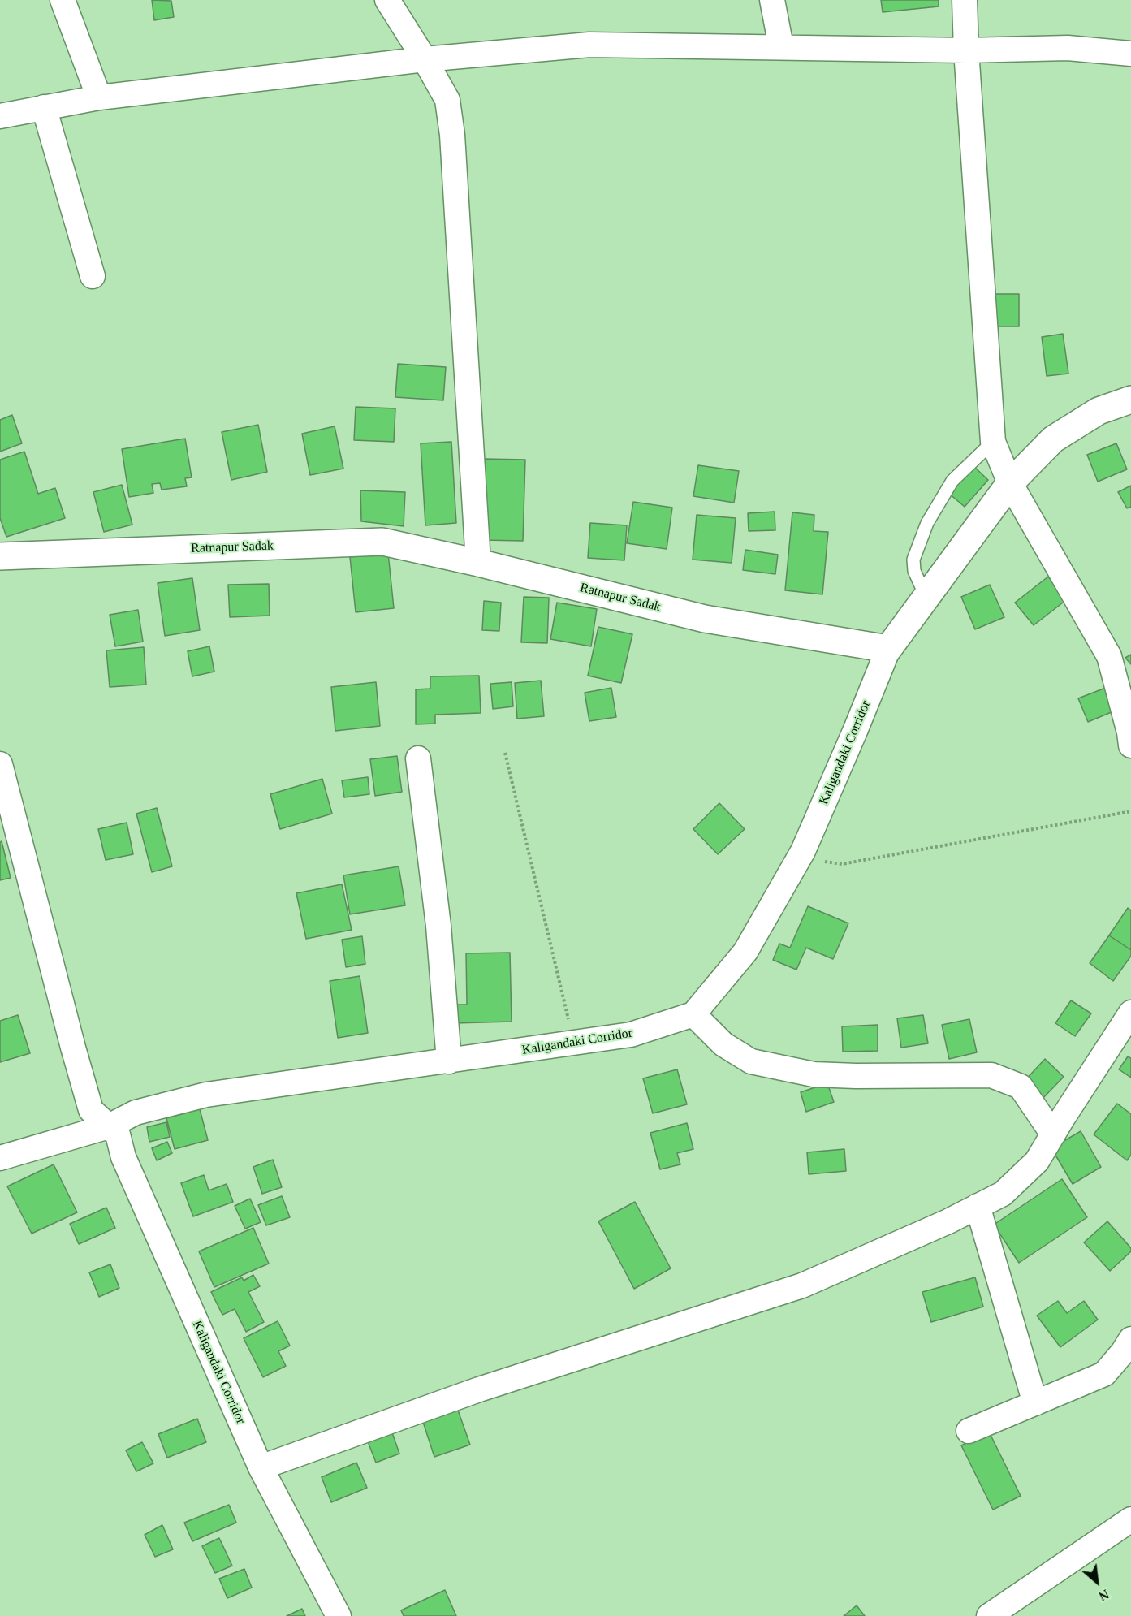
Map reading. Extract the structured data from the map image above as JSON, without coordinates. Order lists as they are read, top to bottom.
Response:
{
  "streets": {
    "main road": ["Ratnapur Sadak"],
    "street": ["Kaligandaki Corridor"]
  },
  "crossings": [
    ["Ratnapur Sadak", "Kaligandaki Corridor"]
  ],
  "north": "bottom right"
}
